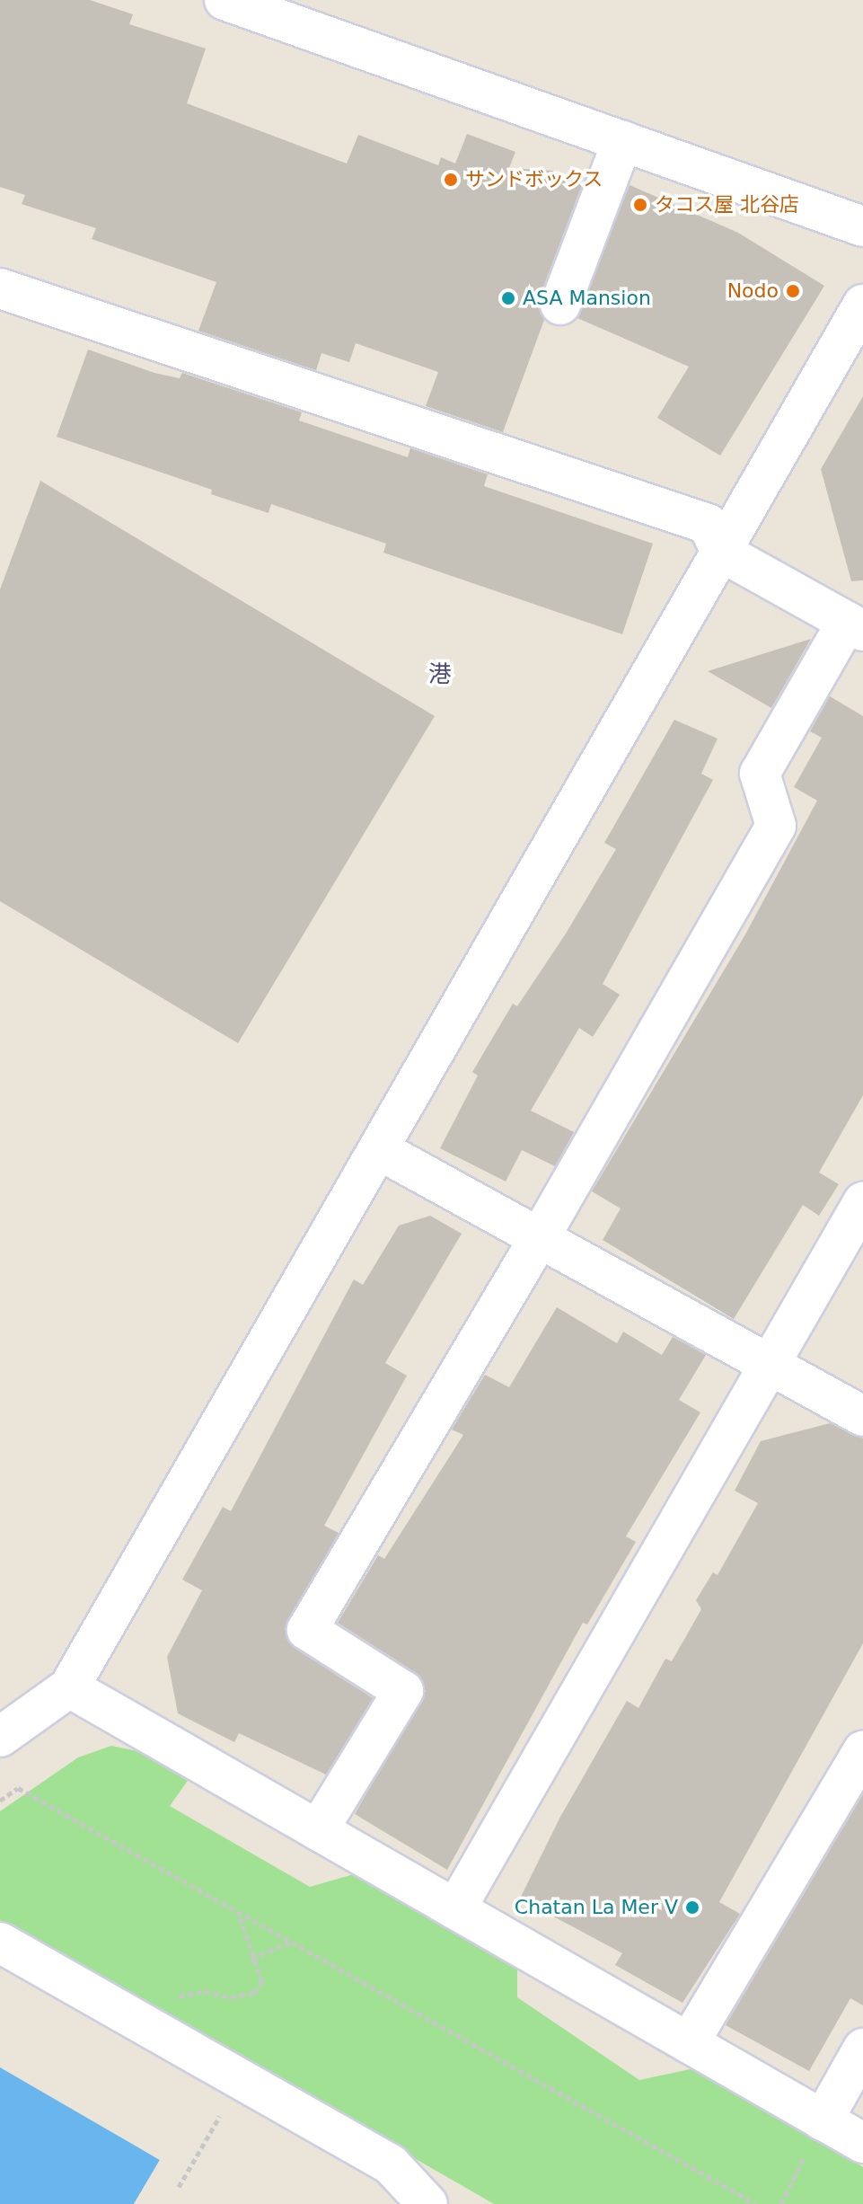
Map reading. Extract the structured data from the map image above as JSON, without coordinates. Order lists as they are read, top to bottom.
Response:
{
  "districts": ["港"],
  "places": [
    "サンドボックス",
    "タコス屋 北谷店",
    "Nodo",
    "ASA Mansion",
    "Chatan La Mer V"
  ]
}
